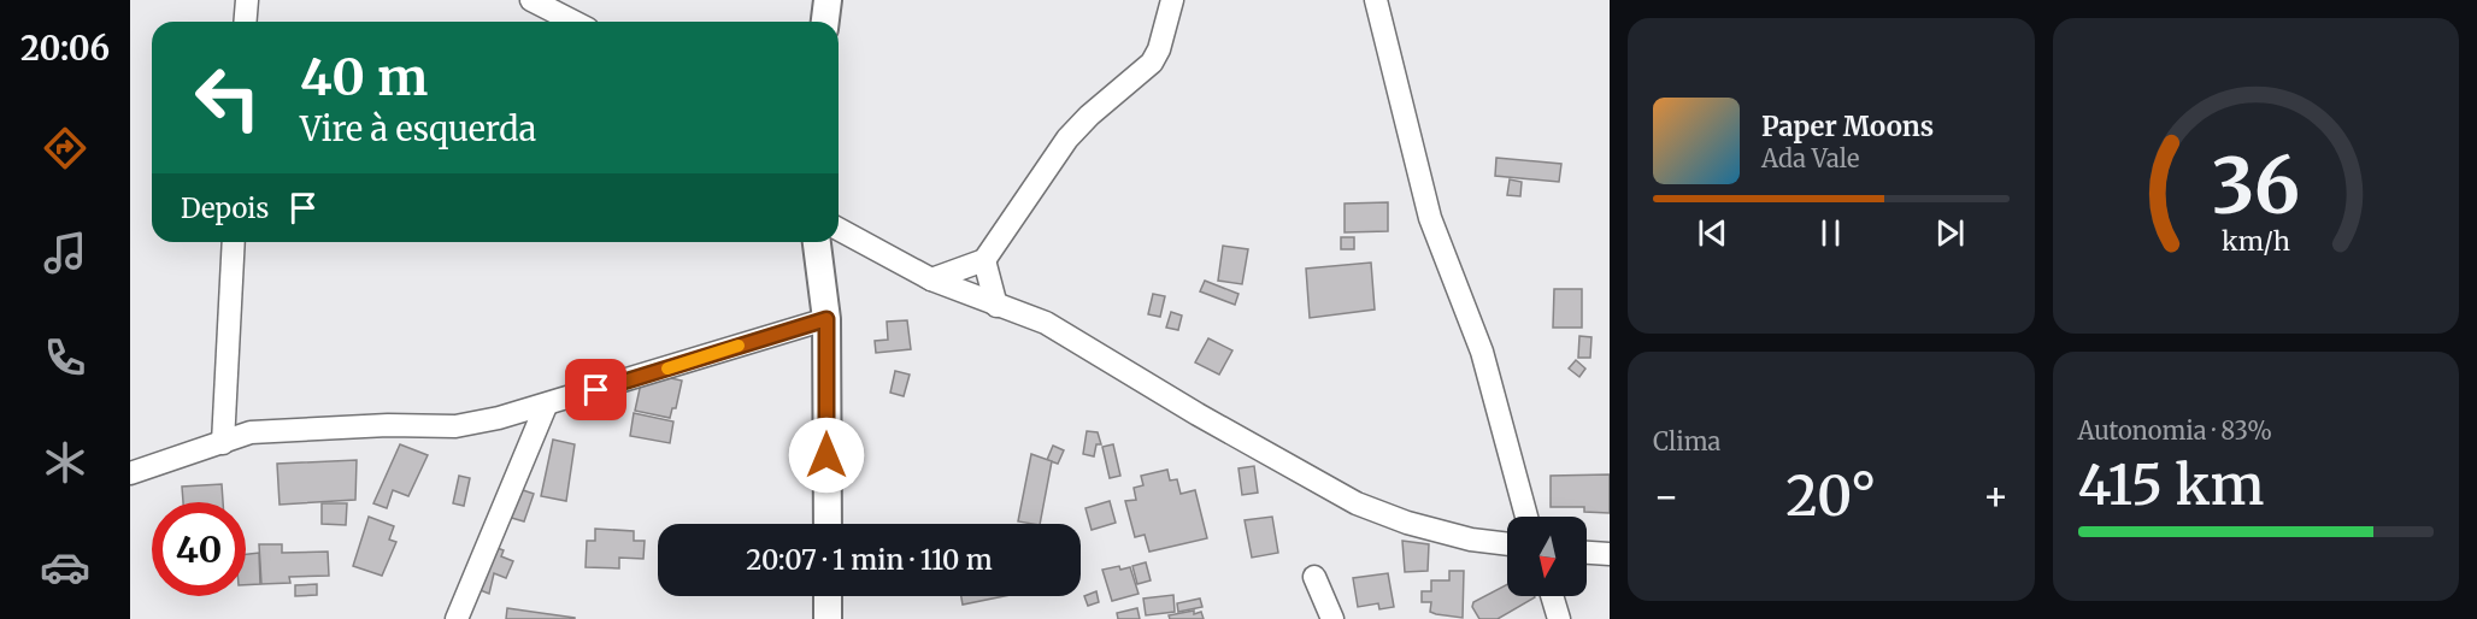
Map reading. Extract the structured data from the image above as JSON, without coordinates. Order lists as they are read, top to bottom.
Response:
{
  "north": "bottom",
  "page": {
    "tabs": "20:06",
    "turn": ["40 m", "Vire à esquerda"],
    "song": ["Paper Moons", "Ada Vale"],
    "then": "Depois",
    "tile": [
      "Clima",
      ["Autonomia · 83%", "415 km"]
    ],
    "heat": ["−", "20°", "+"],
    "limit": "40",
    "trip": "20:07 · 1 min · 110 m",
    "gauge": ["36", "km/h"]
  }
}
